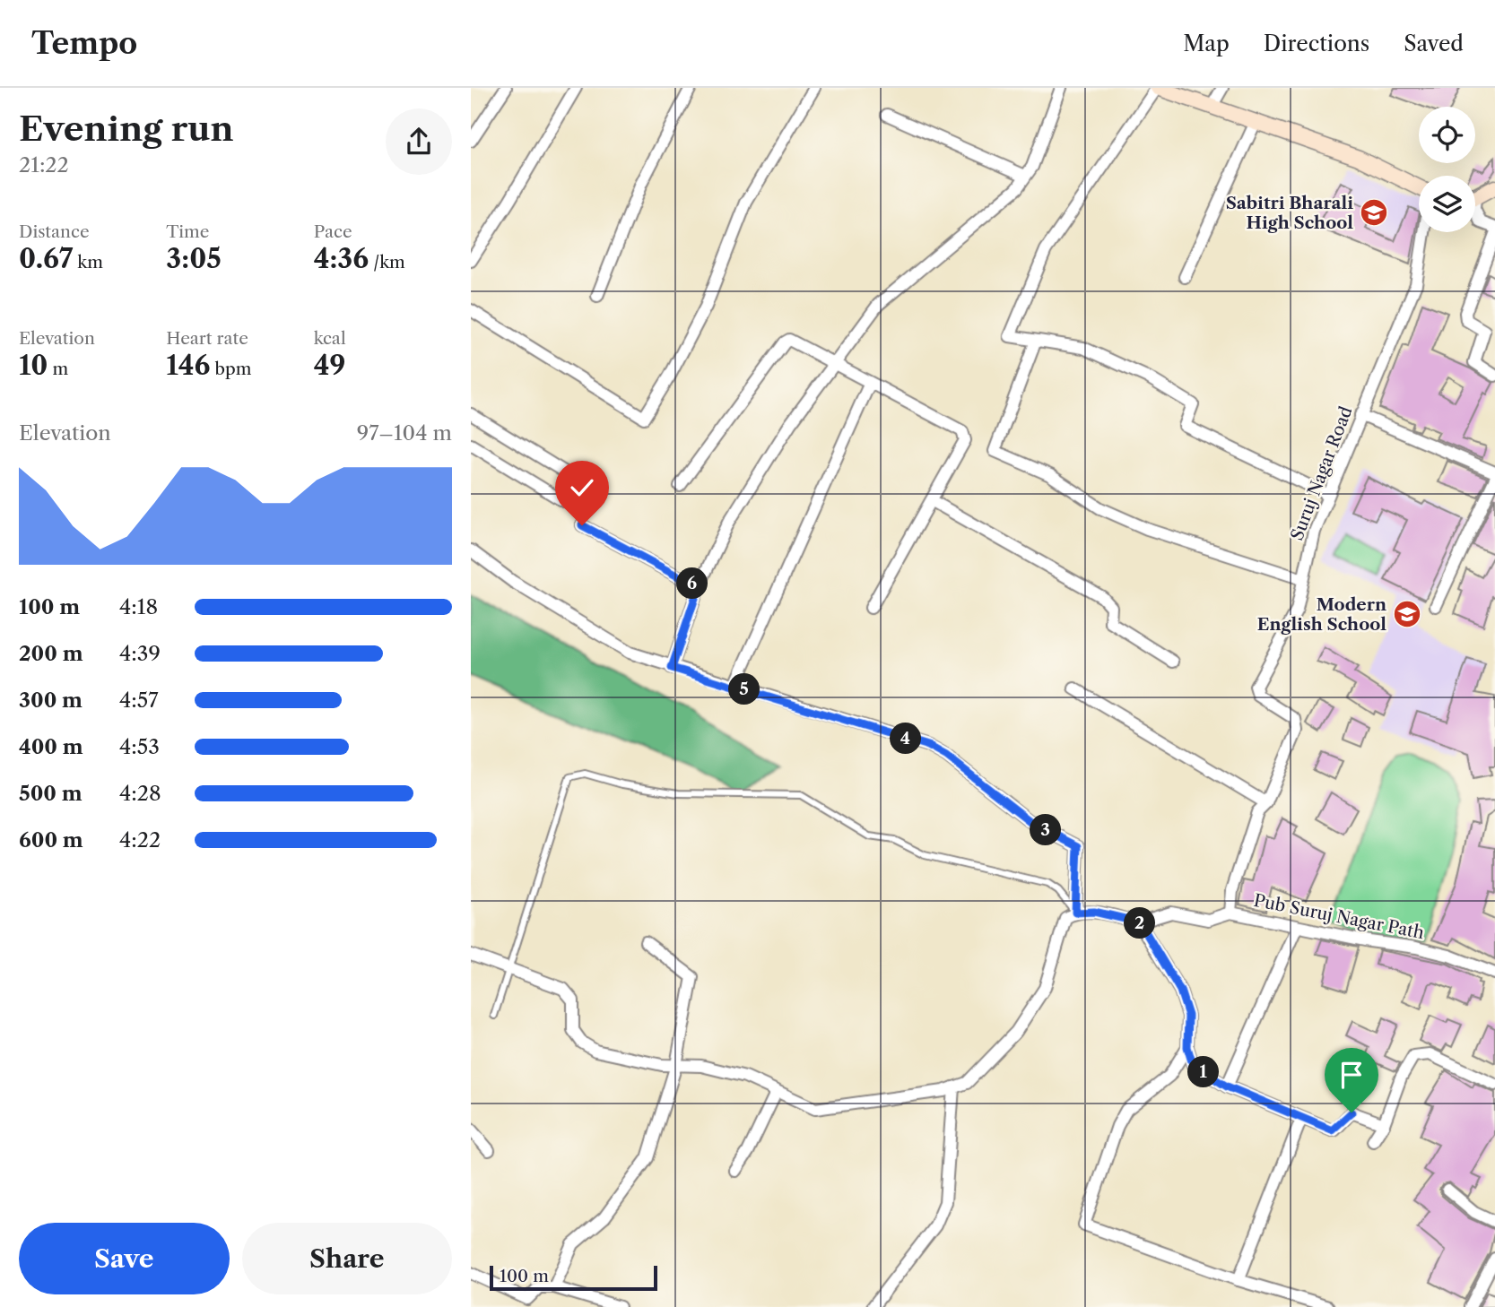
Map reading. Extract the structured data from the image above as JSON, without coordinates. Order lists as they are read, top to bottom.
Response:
{
  "streets": {
    "street": ["Suruj Nagar Road", "Pub Suruj Nagar Path"]
  },
  "crossings": [
    ["Suruj Nagar Road", "Pub Suruj Nagar Path"]
  ],
  "places": {
    "school or university": ["Sabitri Bharali High School", "Modern English School"]
  },
  "scale_bar": "100 m",
  "page": {
    "header": "Tempo",
    "nav": ["Map", "Directions", "Saved"],
    "heading": ["Evening run", "21:22"],
    "stats": [
      ["Distance", "0.67 km"],
      ["Time", "3:05"],
      ["Pace", "4:36 /km"],
      ["Elevation", "10 m"],
      ["Heart rate", "146 bpm"],
      ["kcal", "49"]
    ],
    "chart": ["Elevation", "97–104 m"],
    "pins": [
      "6",
      "5",
      "4",
      "3",
      "2",
      "1"
    ],
    "list": [
      {
        "name": "100 m",
        "note": "4:18"
      },
      {
        "name": "200 m",
        "note": "4:39"
      },
      {
        "name": "300 m",
        "note": "4:57"
      },
      {
        "name": "400 m",
        "note": "4:53"
      },
      {
        "name": "500 m",
        "note": "4:28"
      },
      {
        "name": "600 m",
        "note": "4:22"
      }
    ],
    "buttons": ["Save", "Share"],
    "scale": "100 m"
  }
}
